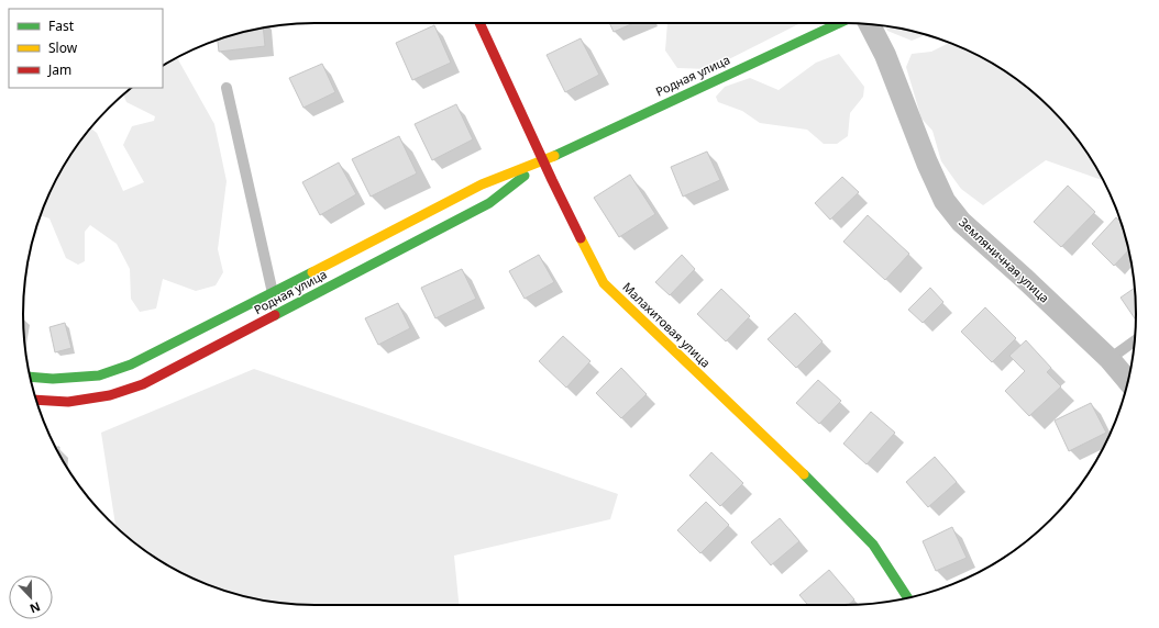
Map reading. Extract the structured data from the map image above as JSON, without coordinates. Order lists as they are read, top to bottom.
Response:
{
  "streets": {
    "street": ["Родная улица", "Земляничная улица", "Малахитовая улица"]
  },
  "crossings": [
    ["Родная улица", "Малахитовая улица"]
  ],
  "legend": ["Fast", "Slow", "Jam"],
  "north": "bottom"
}
